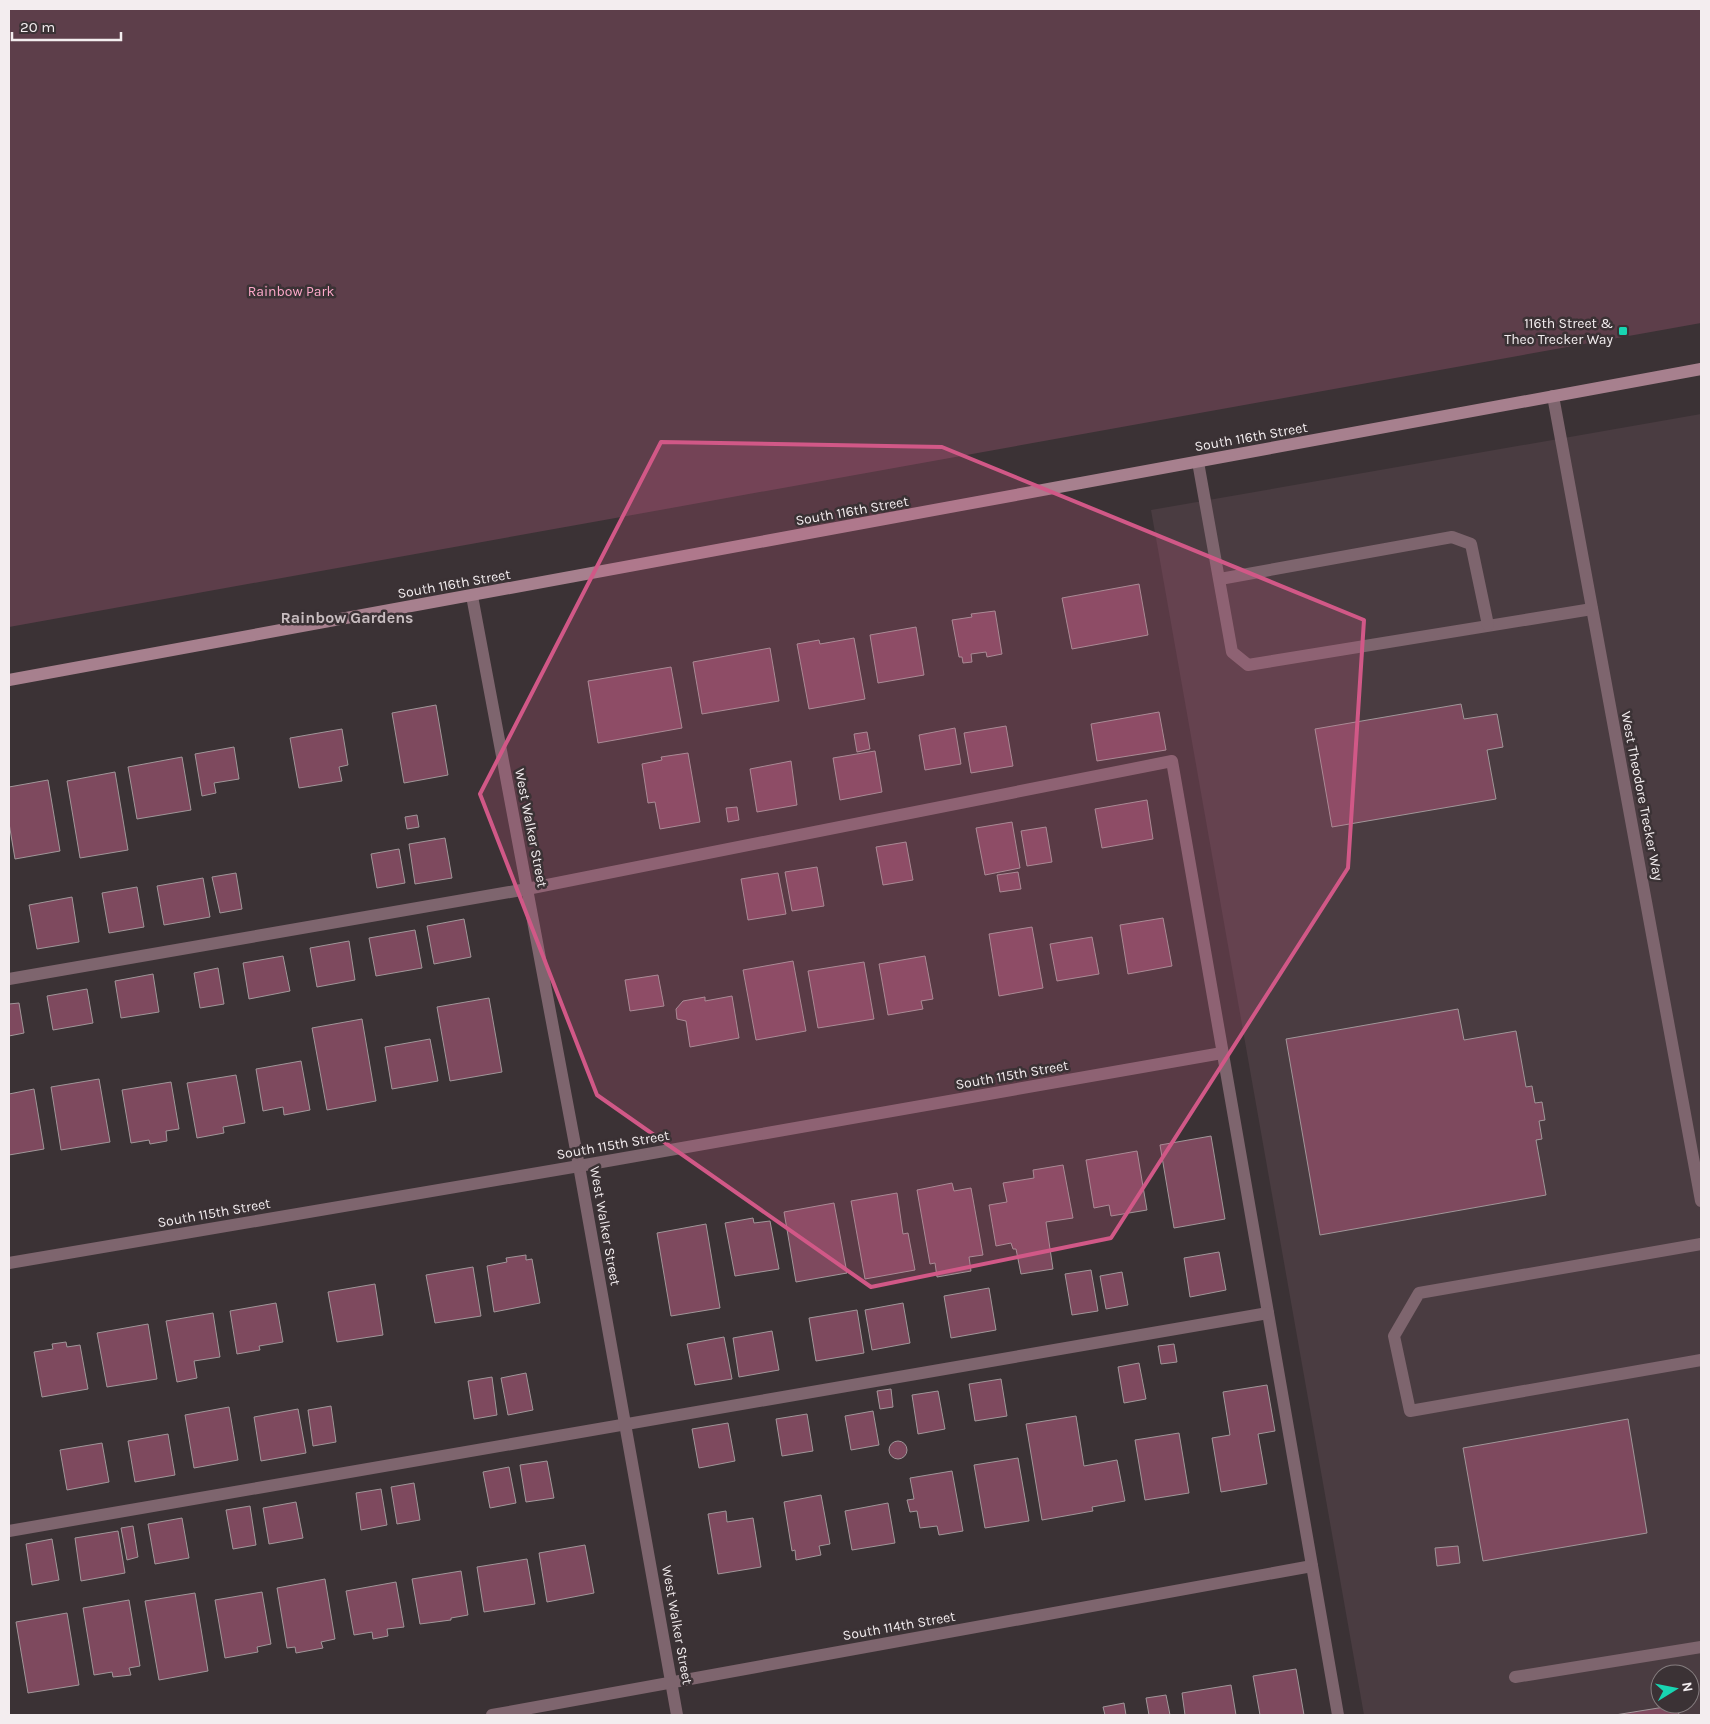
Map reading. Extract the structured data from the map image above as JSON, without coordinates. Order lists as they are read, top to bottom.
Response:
{
  "streets": {
    "street": [
      "South 116th Street",
      "West Theodore Trecker Way",
      "West Walker Street",
      "South 115th Street",
      "South 114th Street"
    ]
  },
  "crossings": [
    ["South 116th Street", "West Theodore Trecker Way"],
    ["South 116th Street", "West Walker Street"],
    ["West Walker Street", "South 115th Street"],
    ["West Walker Street", "South 114th Street"]
  ],
  "districts": ["Rainbow Gardens"],
  "parks": ["Rainbow Park"],
  "places": {
    "transit": ["116th Street & Theo Trecker Way"]
  },
  "scale_bar": "20 m",
  "north": "right"
}
